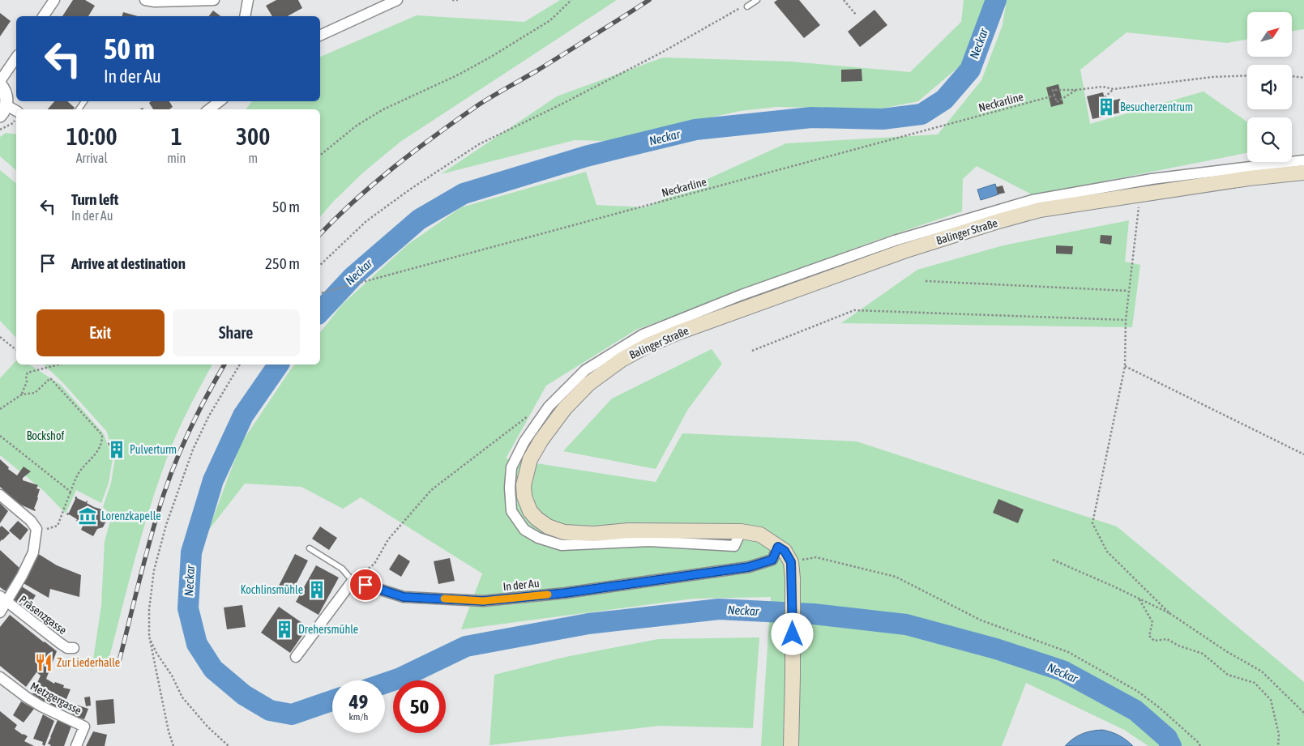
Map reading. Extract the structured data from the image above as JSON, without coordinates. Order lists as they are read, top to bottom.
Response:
{
  "streets": {
    "main road": ["Balinger Straße"],
    "street": ["In der Au", "Präsenzgasse", "Metzgergasse"],
    "path": ["Neckarline"]
  },
  "crossings": [
    ["Balinger Straße", "In der Au"]
  ],
  "water": ["Neckar"],
  "parks": ["Bockshof"],
  "places": {
    "building": [
      "Besucherzentrum",
      "Pulverturm",
      "Kochlinsmühle",
      "Drehersmühle"
    ],
    "museum": ["Lorenzkapelle"],
    "restaurant": ["Zur Liederhalle"]
  },
  "north": "top right",
  "page": {
    "turn": ["50 m", "In der Au"],
    "eta": [
      "10:00",
      "Arrival",
      "1",
      "min",
      "300",
      "m"
    ],
    "list": [
      {
        "name": "Turn left",
        "note": "In der Au",
        "value": "50 m"
      },
      {
        "name": "Arrive at destination",
        "value": "250 m"
      }
    ],
    "buttons": ["Exit", "Share"],
    "speed": "49 km/h",
    "limit": "50"
  }
}
